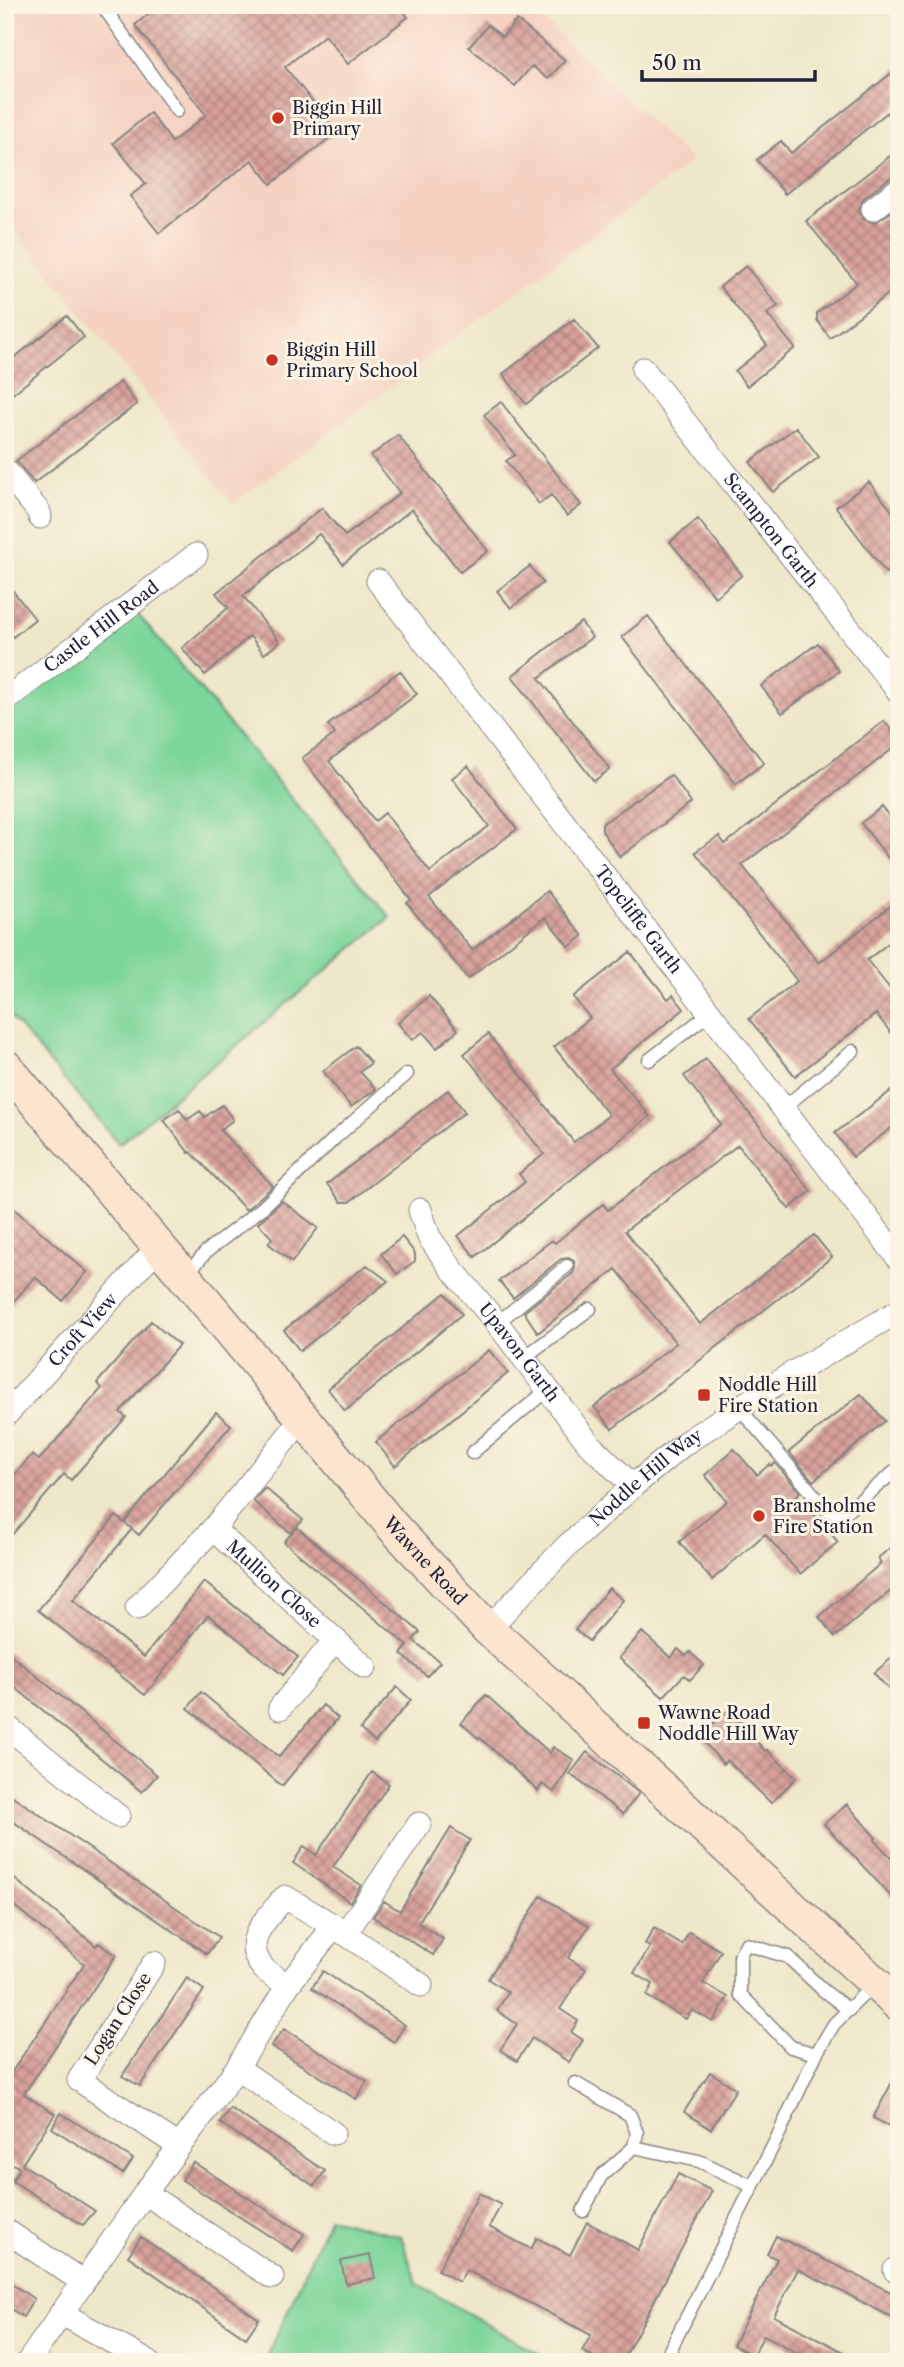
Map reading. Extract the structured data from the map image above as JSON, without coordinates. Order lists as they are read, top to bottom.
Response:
{
  "streets": {
    "street": [
      "Scampton Garth",
      "Castle Hill Road",
      "Topcliffe Garth",
      "Croft View",
      "Upavon Garth",
      "Noddle Hill Way",
      "Wawne Road",
      "Mullion Close",
      "Logan Close"
    ]
  },
  "crossings": [
    ["Croft View", "Wawne Road"],
    ["Upavon Garth", "Noddle Hill Way"],
    ["Noddle Hill Way", "Wawne Road"],
    ["Wawne Road", "Mullion Close"]
  ],
  "places": {
    "other": ["Biggin Hill Primary", "Biggin Hill Primary School", "Bransholme Fire Station"],
    "transit": ["Noddle Hill Fire Station", "Wawne Road Noddle Hill Way"]
  },
  "scale_bar": "50 m"
}
